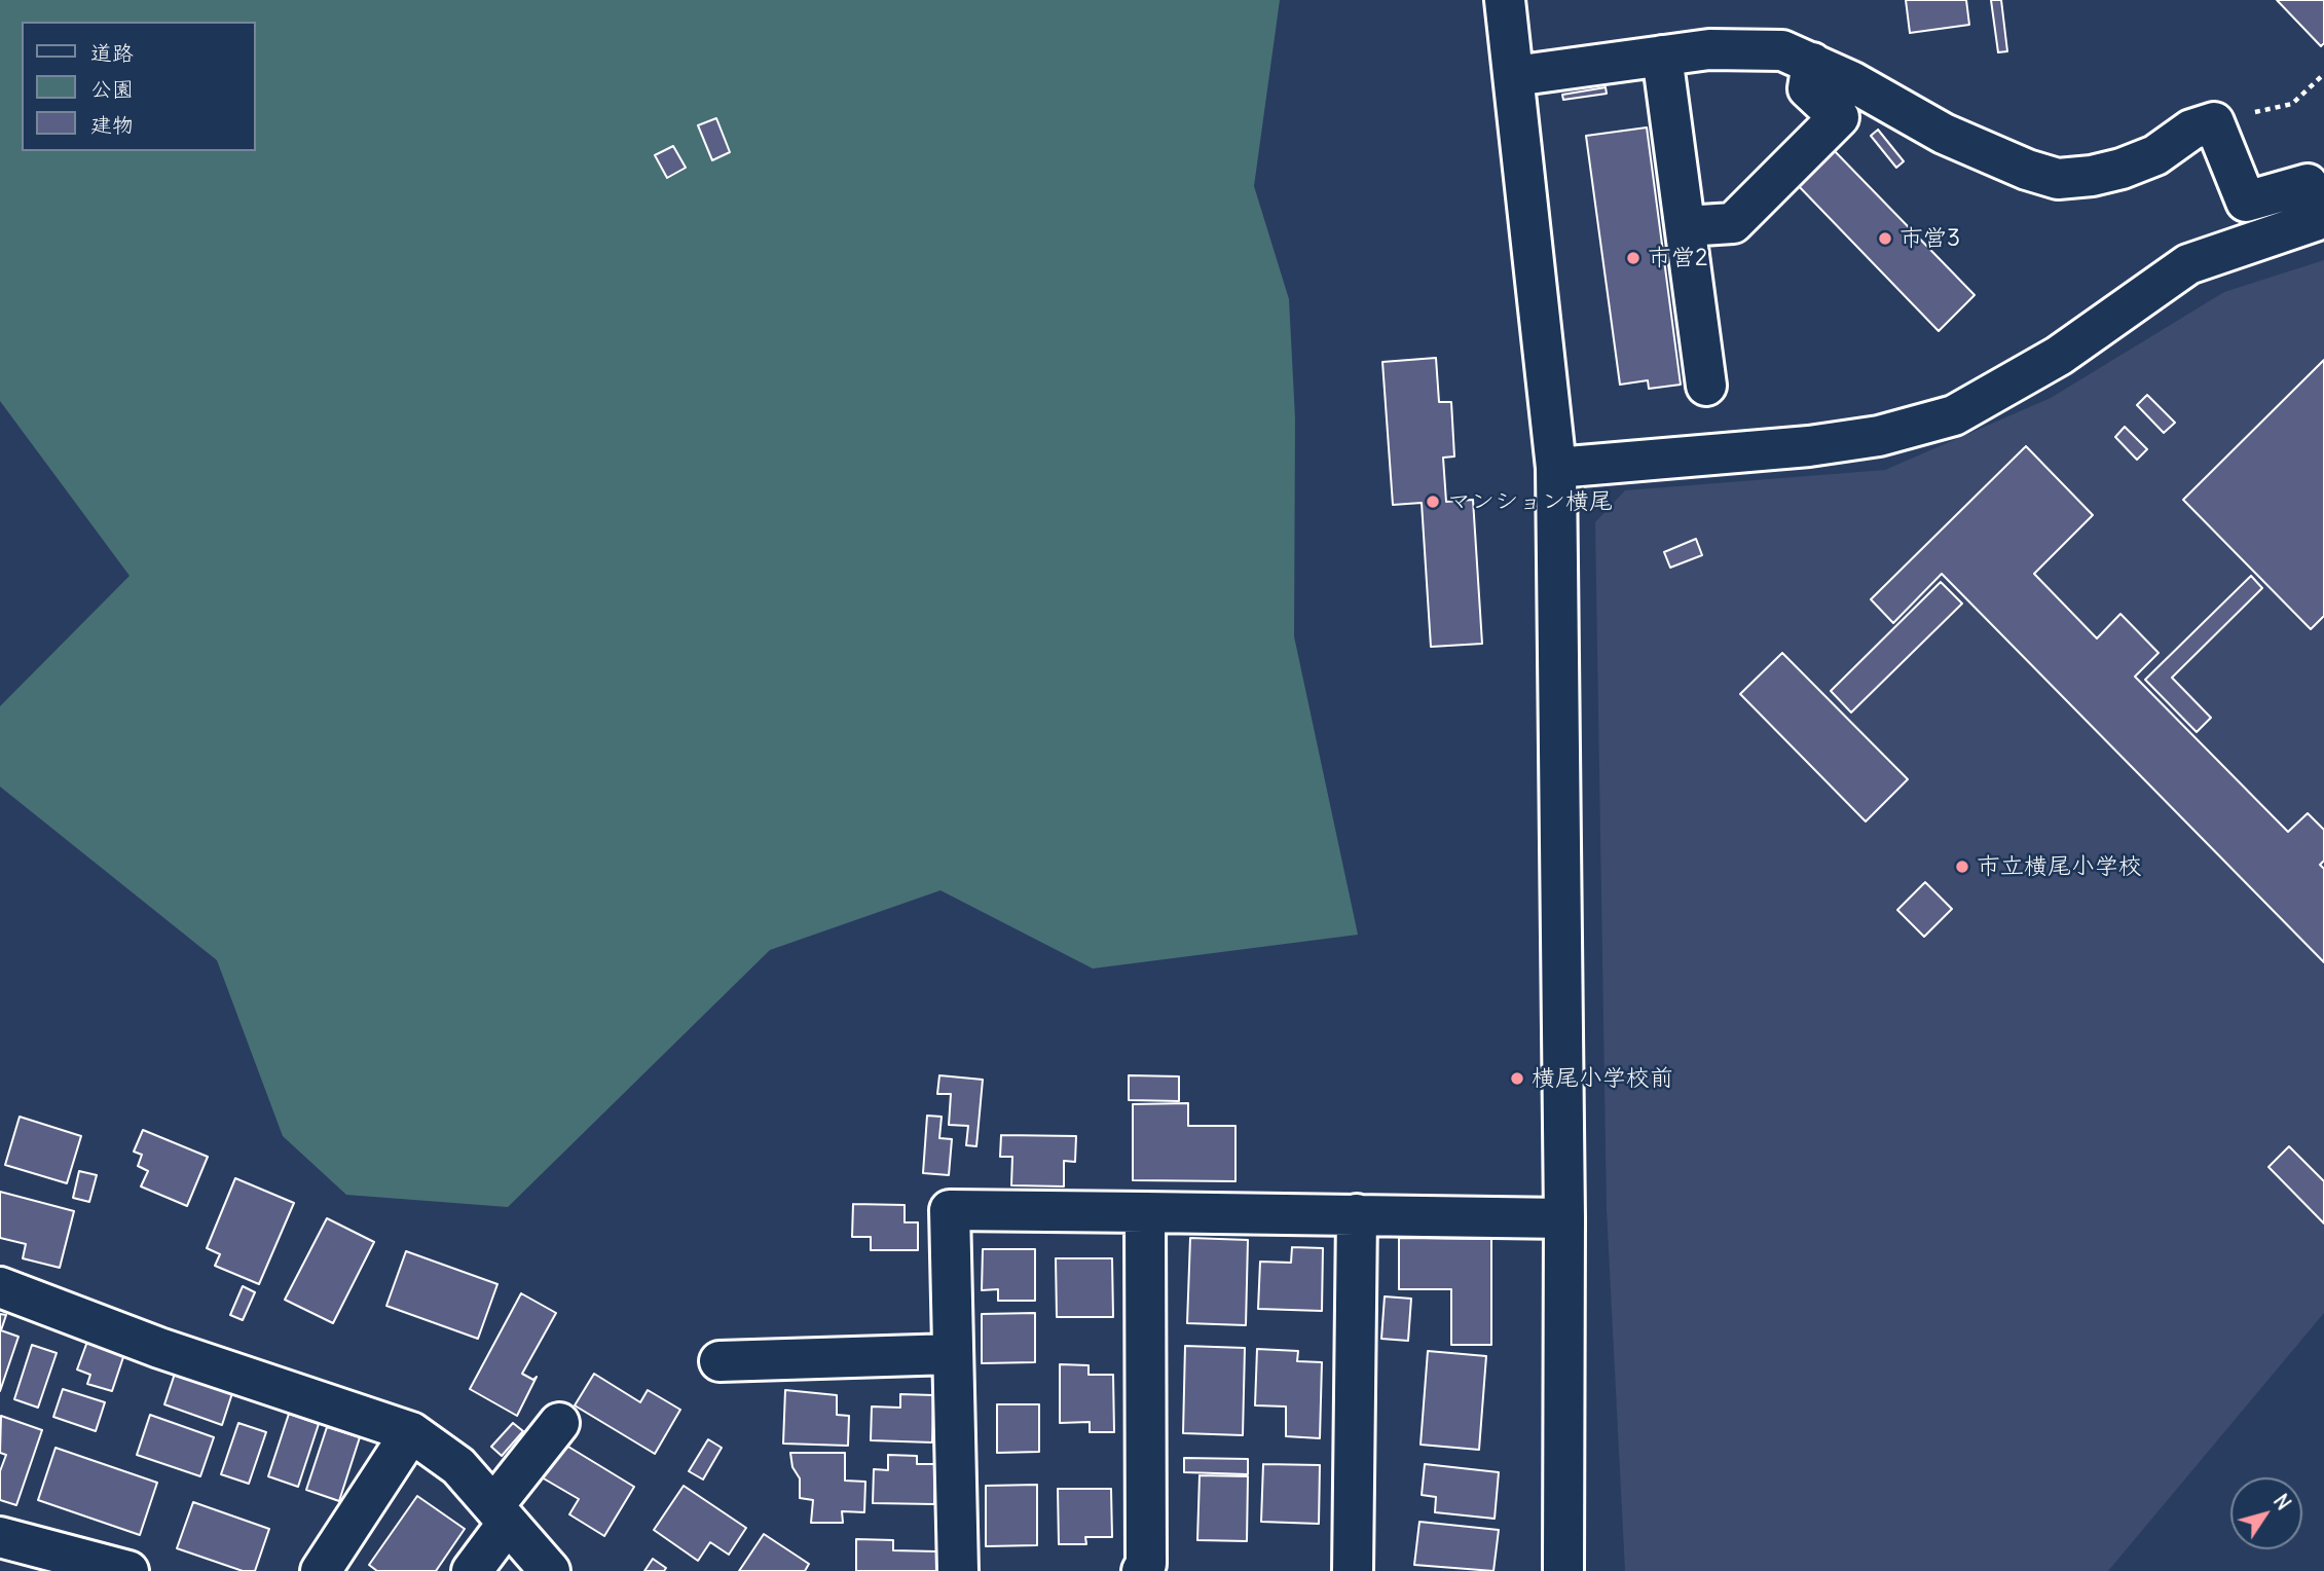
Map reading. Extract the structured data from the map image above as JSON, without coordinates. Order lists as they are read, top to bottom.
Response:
{
  "places": [
    "市営3",
    "市営2",
    "マンション横尾",
    "市立横尾小学校",
    "横尾小学校前"
  ],
  "legend": ["道路", "公園", "建物"],
  "north": "top right"
}
